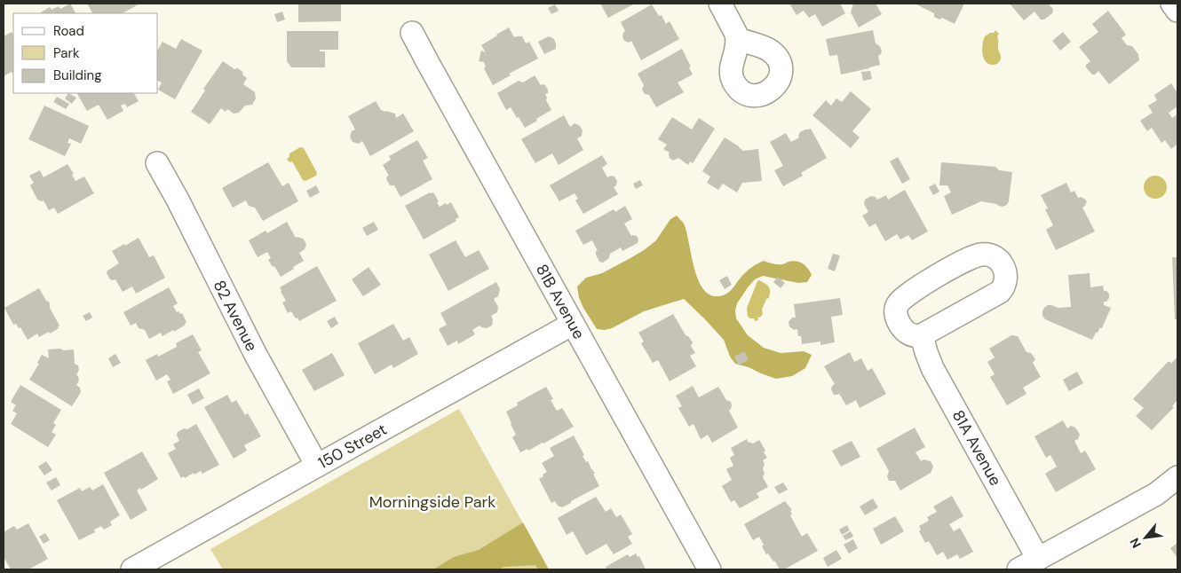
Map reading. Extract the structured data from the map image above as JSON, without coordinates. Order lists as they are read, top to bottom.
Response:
{
  "streets": {
    "street": [
      "81B Avenue",
      "82 Avenue",
      "150 Street",
      "81A Avenue"
    ]
  },
  "crossings": [
    ["81B Avenue", "150 Street"],
    ["82 Avenue", "150 Street"]
  ],
  "parks": ["Morningside Park"],
  "legend": ["Road", "Park", "Building"],
  "north": "bottom left"
}
